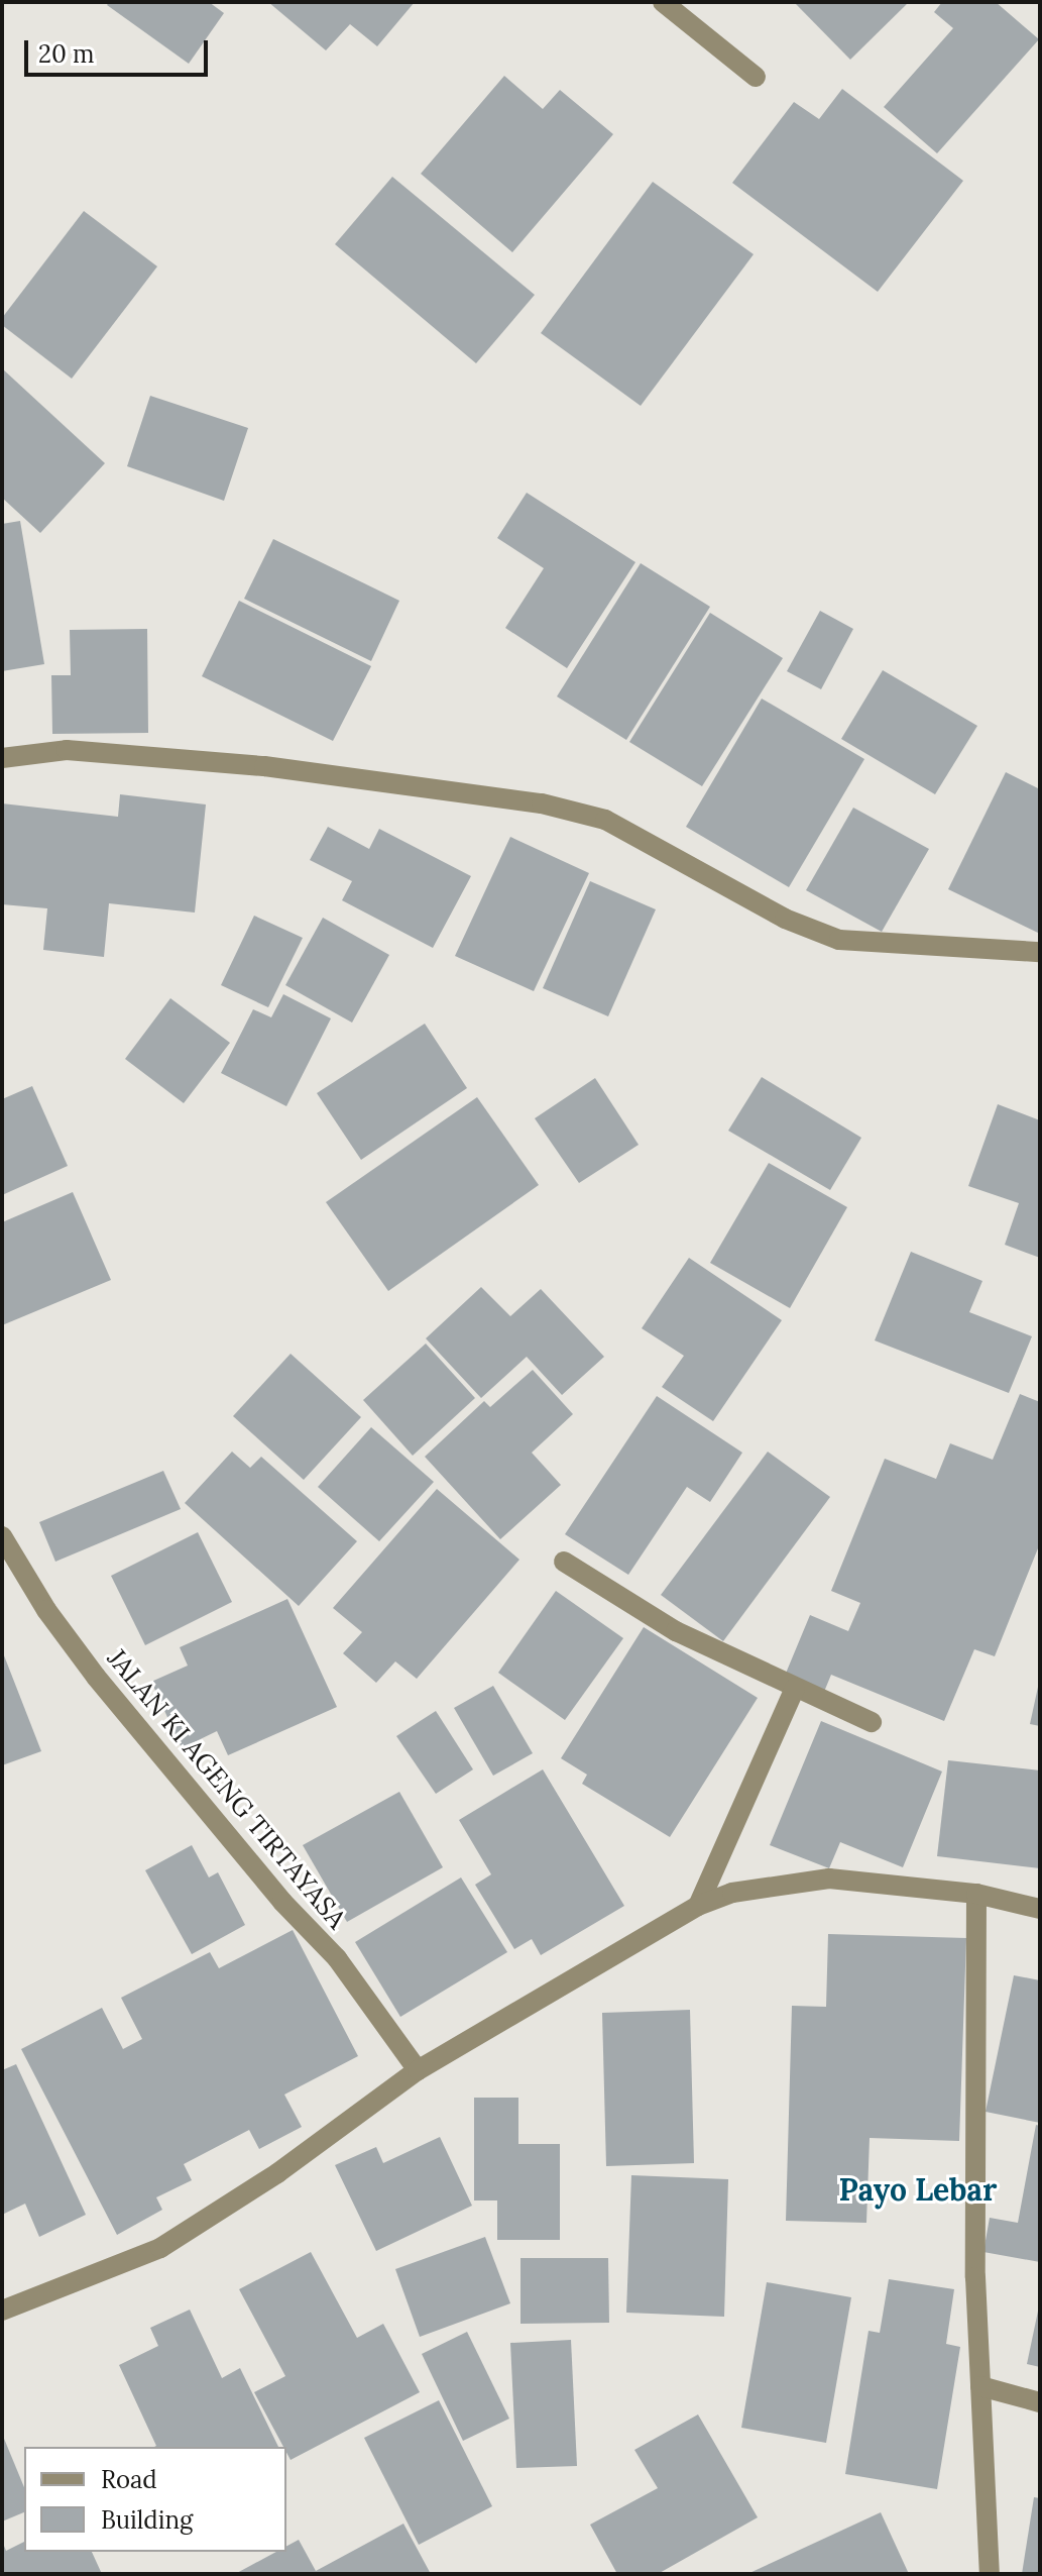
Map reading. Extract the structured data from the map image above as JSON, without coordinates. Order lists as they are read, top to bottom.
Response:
{
  "streets": {
    "street": ["JALAN KI AGENG TIRTAYASA"]
  },
  "districts": ["Payo Lebar"],
  "legend": ["Road", "Building"],
  "scale_bar": "20 m"
}
